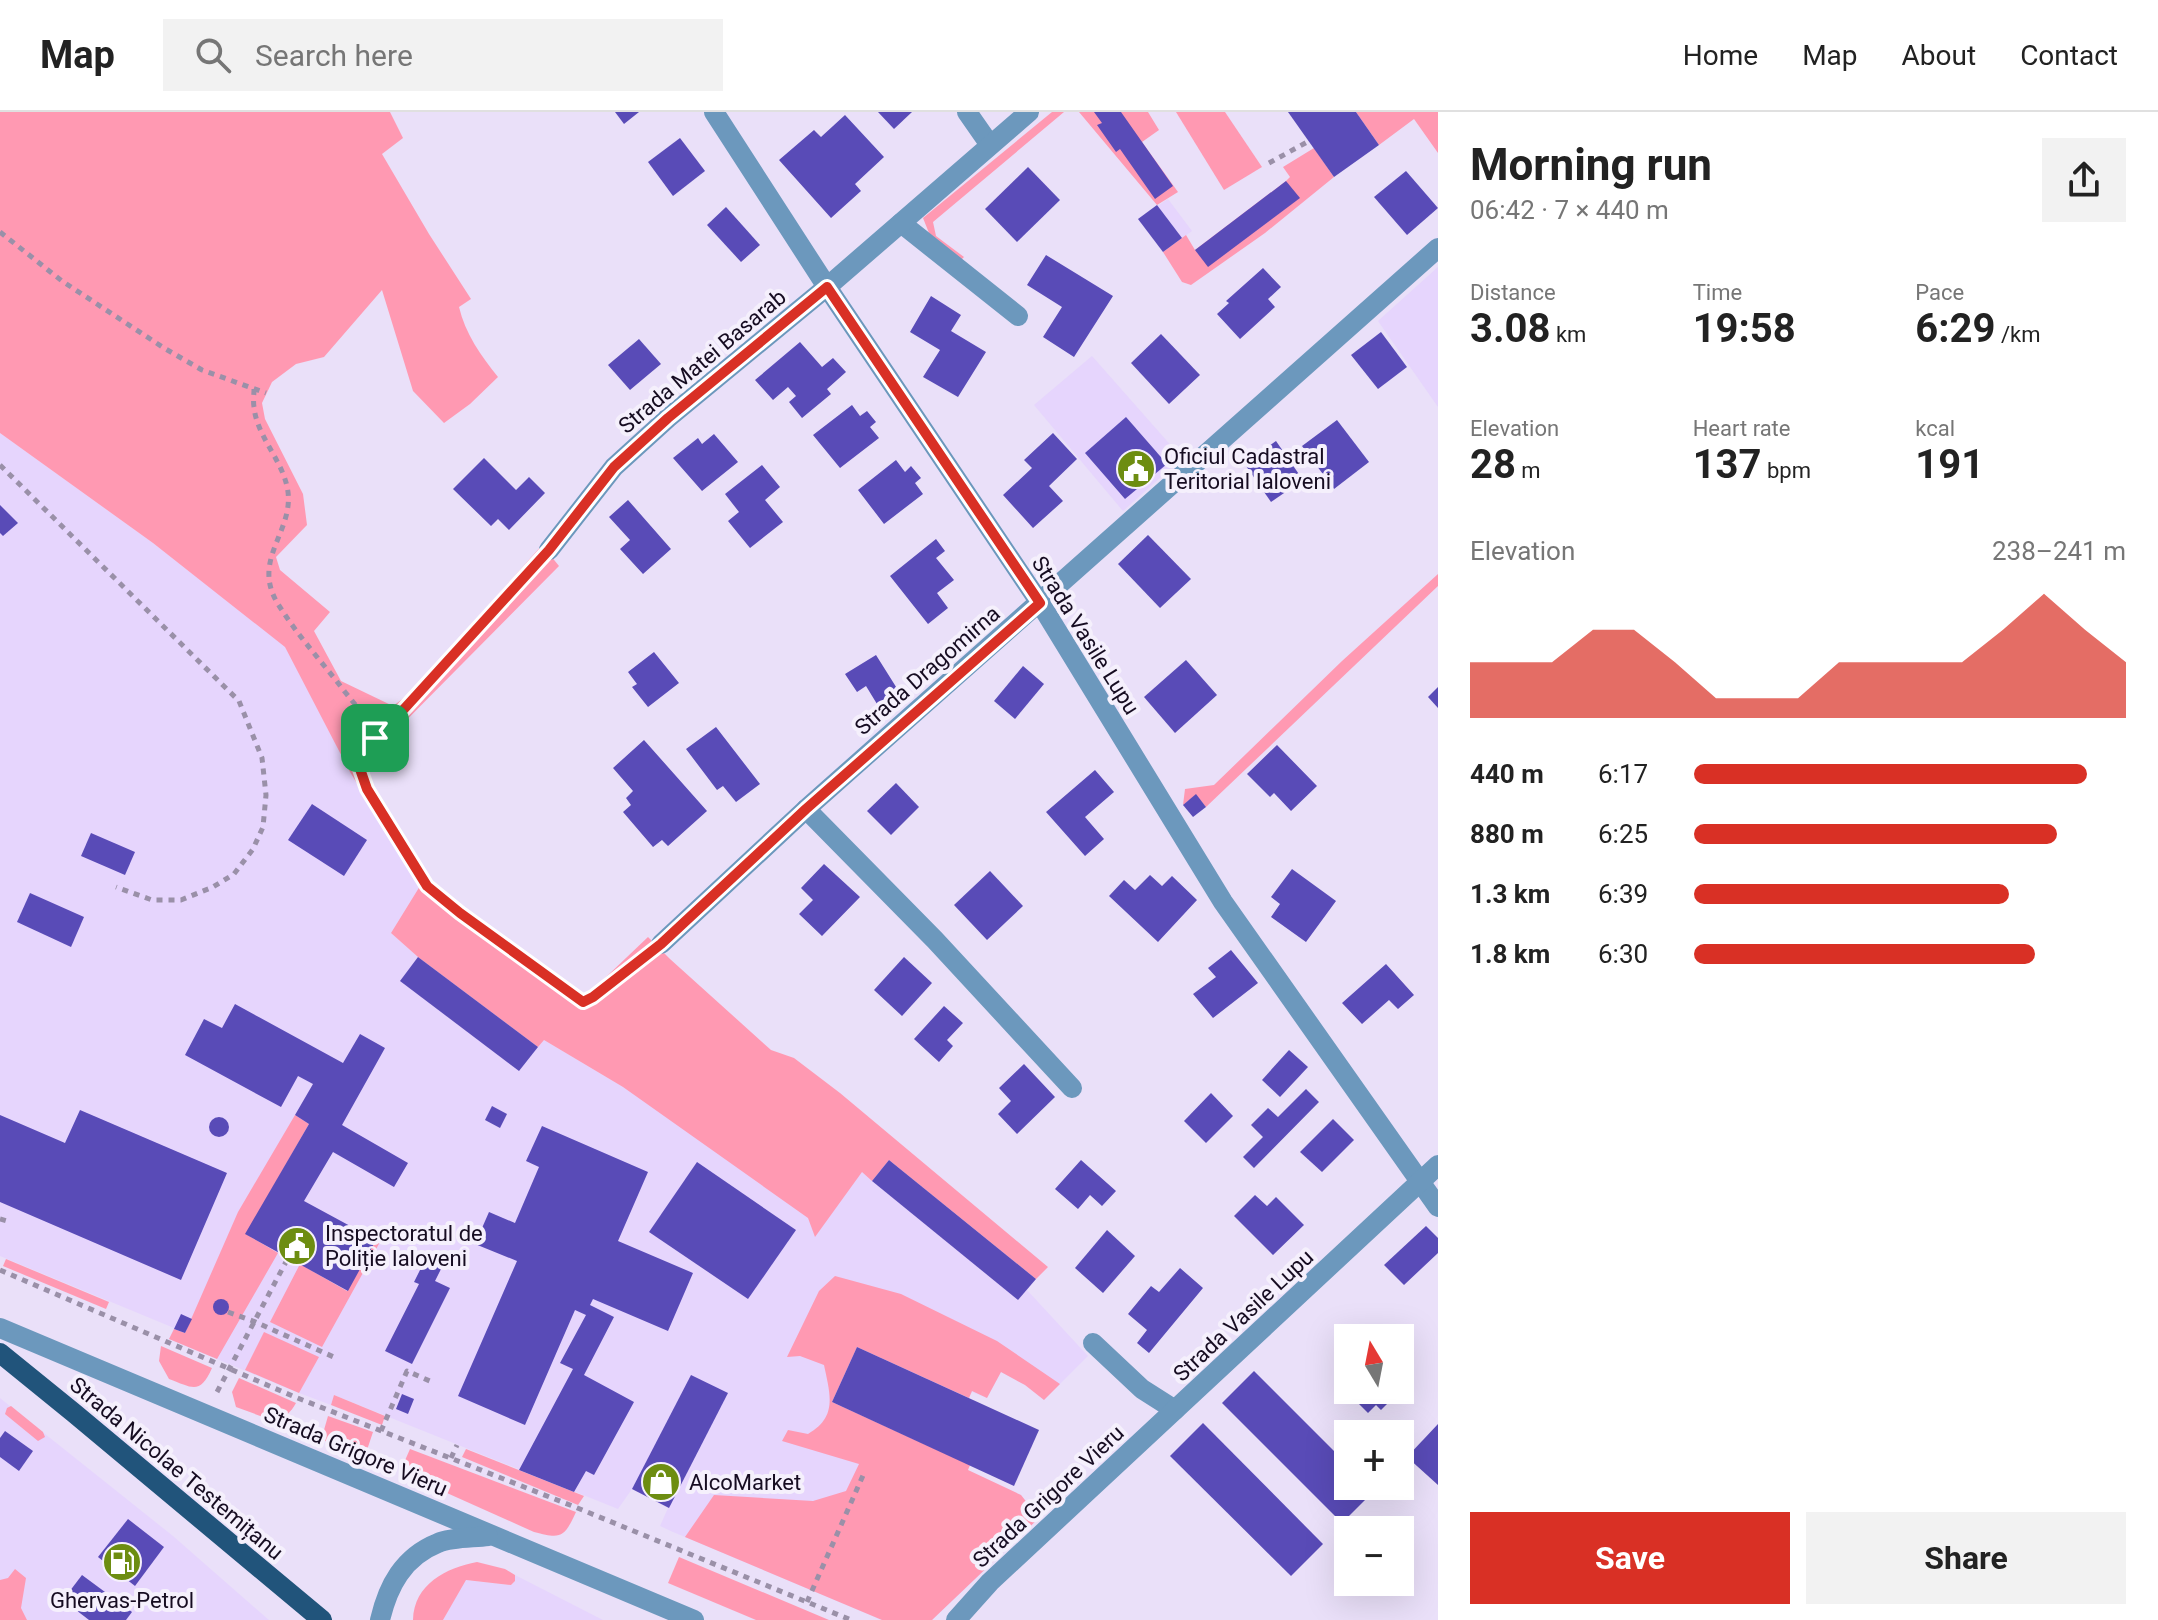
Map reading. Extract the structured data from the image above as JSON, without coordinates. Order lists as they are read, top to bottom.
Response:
{
  "streets": {
    "main road": ["Strada Nicolae Testemițanu"],
    "street": [
      "Strada Matei Basarab",
      "Strada Vasile Lupu",
      "Strada Dragomirna",
      "Strada Grigore Vieru"
    ]
  },
  "crossings": [
    ["Strada Matei Basarab", "Strada Vasile Lupu"],
    ["Strada Vasile Lupu", "Strada Dragomirna"],
    ["Strada Vasile Lupu", "Strada Grigore Vieru"]
  ],
  "places": {
    "public building": ["Oficiul Cadastral Teritorial Ialoveni", "Inspectoratul de Poliție Ialoveni"],
    "shop": ["AlcoMarket"],
    "fuel station": ["Ghervas-Petrol"]
  },
  "north": "top",
  "page": {
    "header": "Map",
    "search": "Search here",
    "nav": [
      "Home",
      "Map",
      "About",
      "Contact"
    ],
    "heading": ["Morning run", "06:42 · 7 × 440 m"],
    "stats": [
      ["Distance", "3.08 km"],
      ["Time", "19:58"],
      ["Pace", "6:29 /km"],
      ["Elevation", "28 m"],
      ["Heart rate", "137 bpm"],
      ["kcal", "191"]
    ],
    "chart": ["Elevation", "238–241 m"],
    "list": [
      {
        "name": "440 m",
        "note": "6:17"
      },
      {
        "name": "880 m",
        "note": "6:25"
      },
      {
        "name": "1.3 km",
        "note": "6:39"
      },
      {
        "name": "1.8 km",
        "note": "6:30"
      }
    ],
    "map_buttons": ["+", "−"],
    "buttons": ["Save", "Share"]
  }
}
